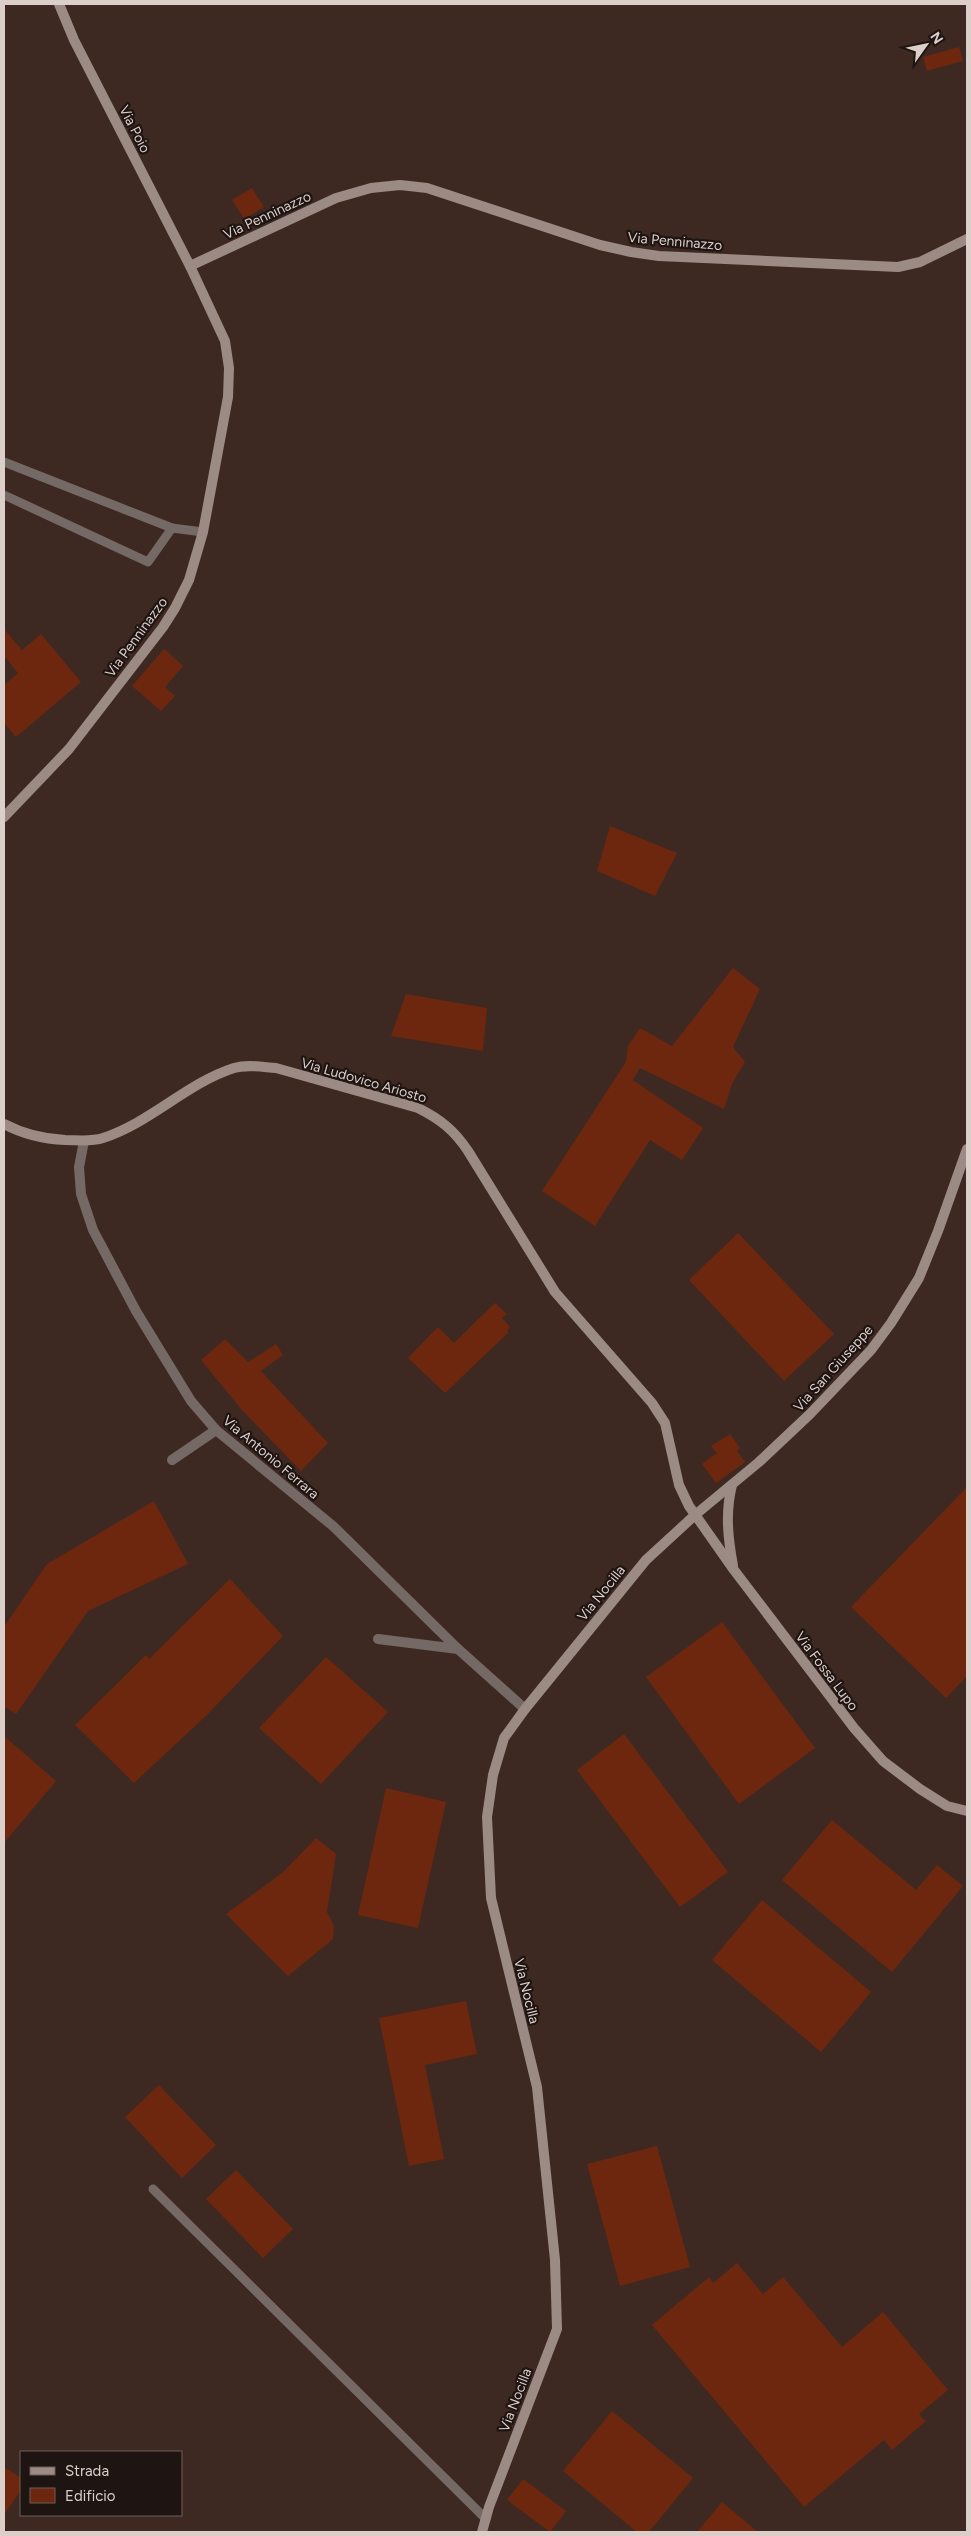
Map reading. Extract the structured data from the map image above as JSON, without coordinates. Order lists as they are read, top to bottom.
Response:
{
  "streets": {
    "street": [
      "Via Poio",
      "Via Penninazzo",
      "Via Ludovico Ariosto",
      "Via San Giuseppe",
      "Via Antonio Ferrara",
      "Via Nocilla",
      "Via Fossa Lupo"
    ]
  },
  "crossings": [
    ["Via Poio", "Via Penninazzo"],
    ["Via Ludovico Ariosto", "Via San Giuseppe"],
    ["Via Ludovico Ariosto", "Via Antonio Ferrara"],
    ["Via Ludovico Ariosto", "Via Nocilla"],
    ["Via Ludovico Ariosto", "Via Fossa Lupo"],
    ["Via San Giuseppe", "Via Nocilla"],
    ["Via San Giuseppe", "Via Fossa Lupo"],
    ["Via Antonio Ferrara", "Via Nocilla"],
    ["Via Nocilla", "Via Fossa Lupo"]
  ],
  "legend": ["Strada", "Edificio"],
  "north": "top right"
}
